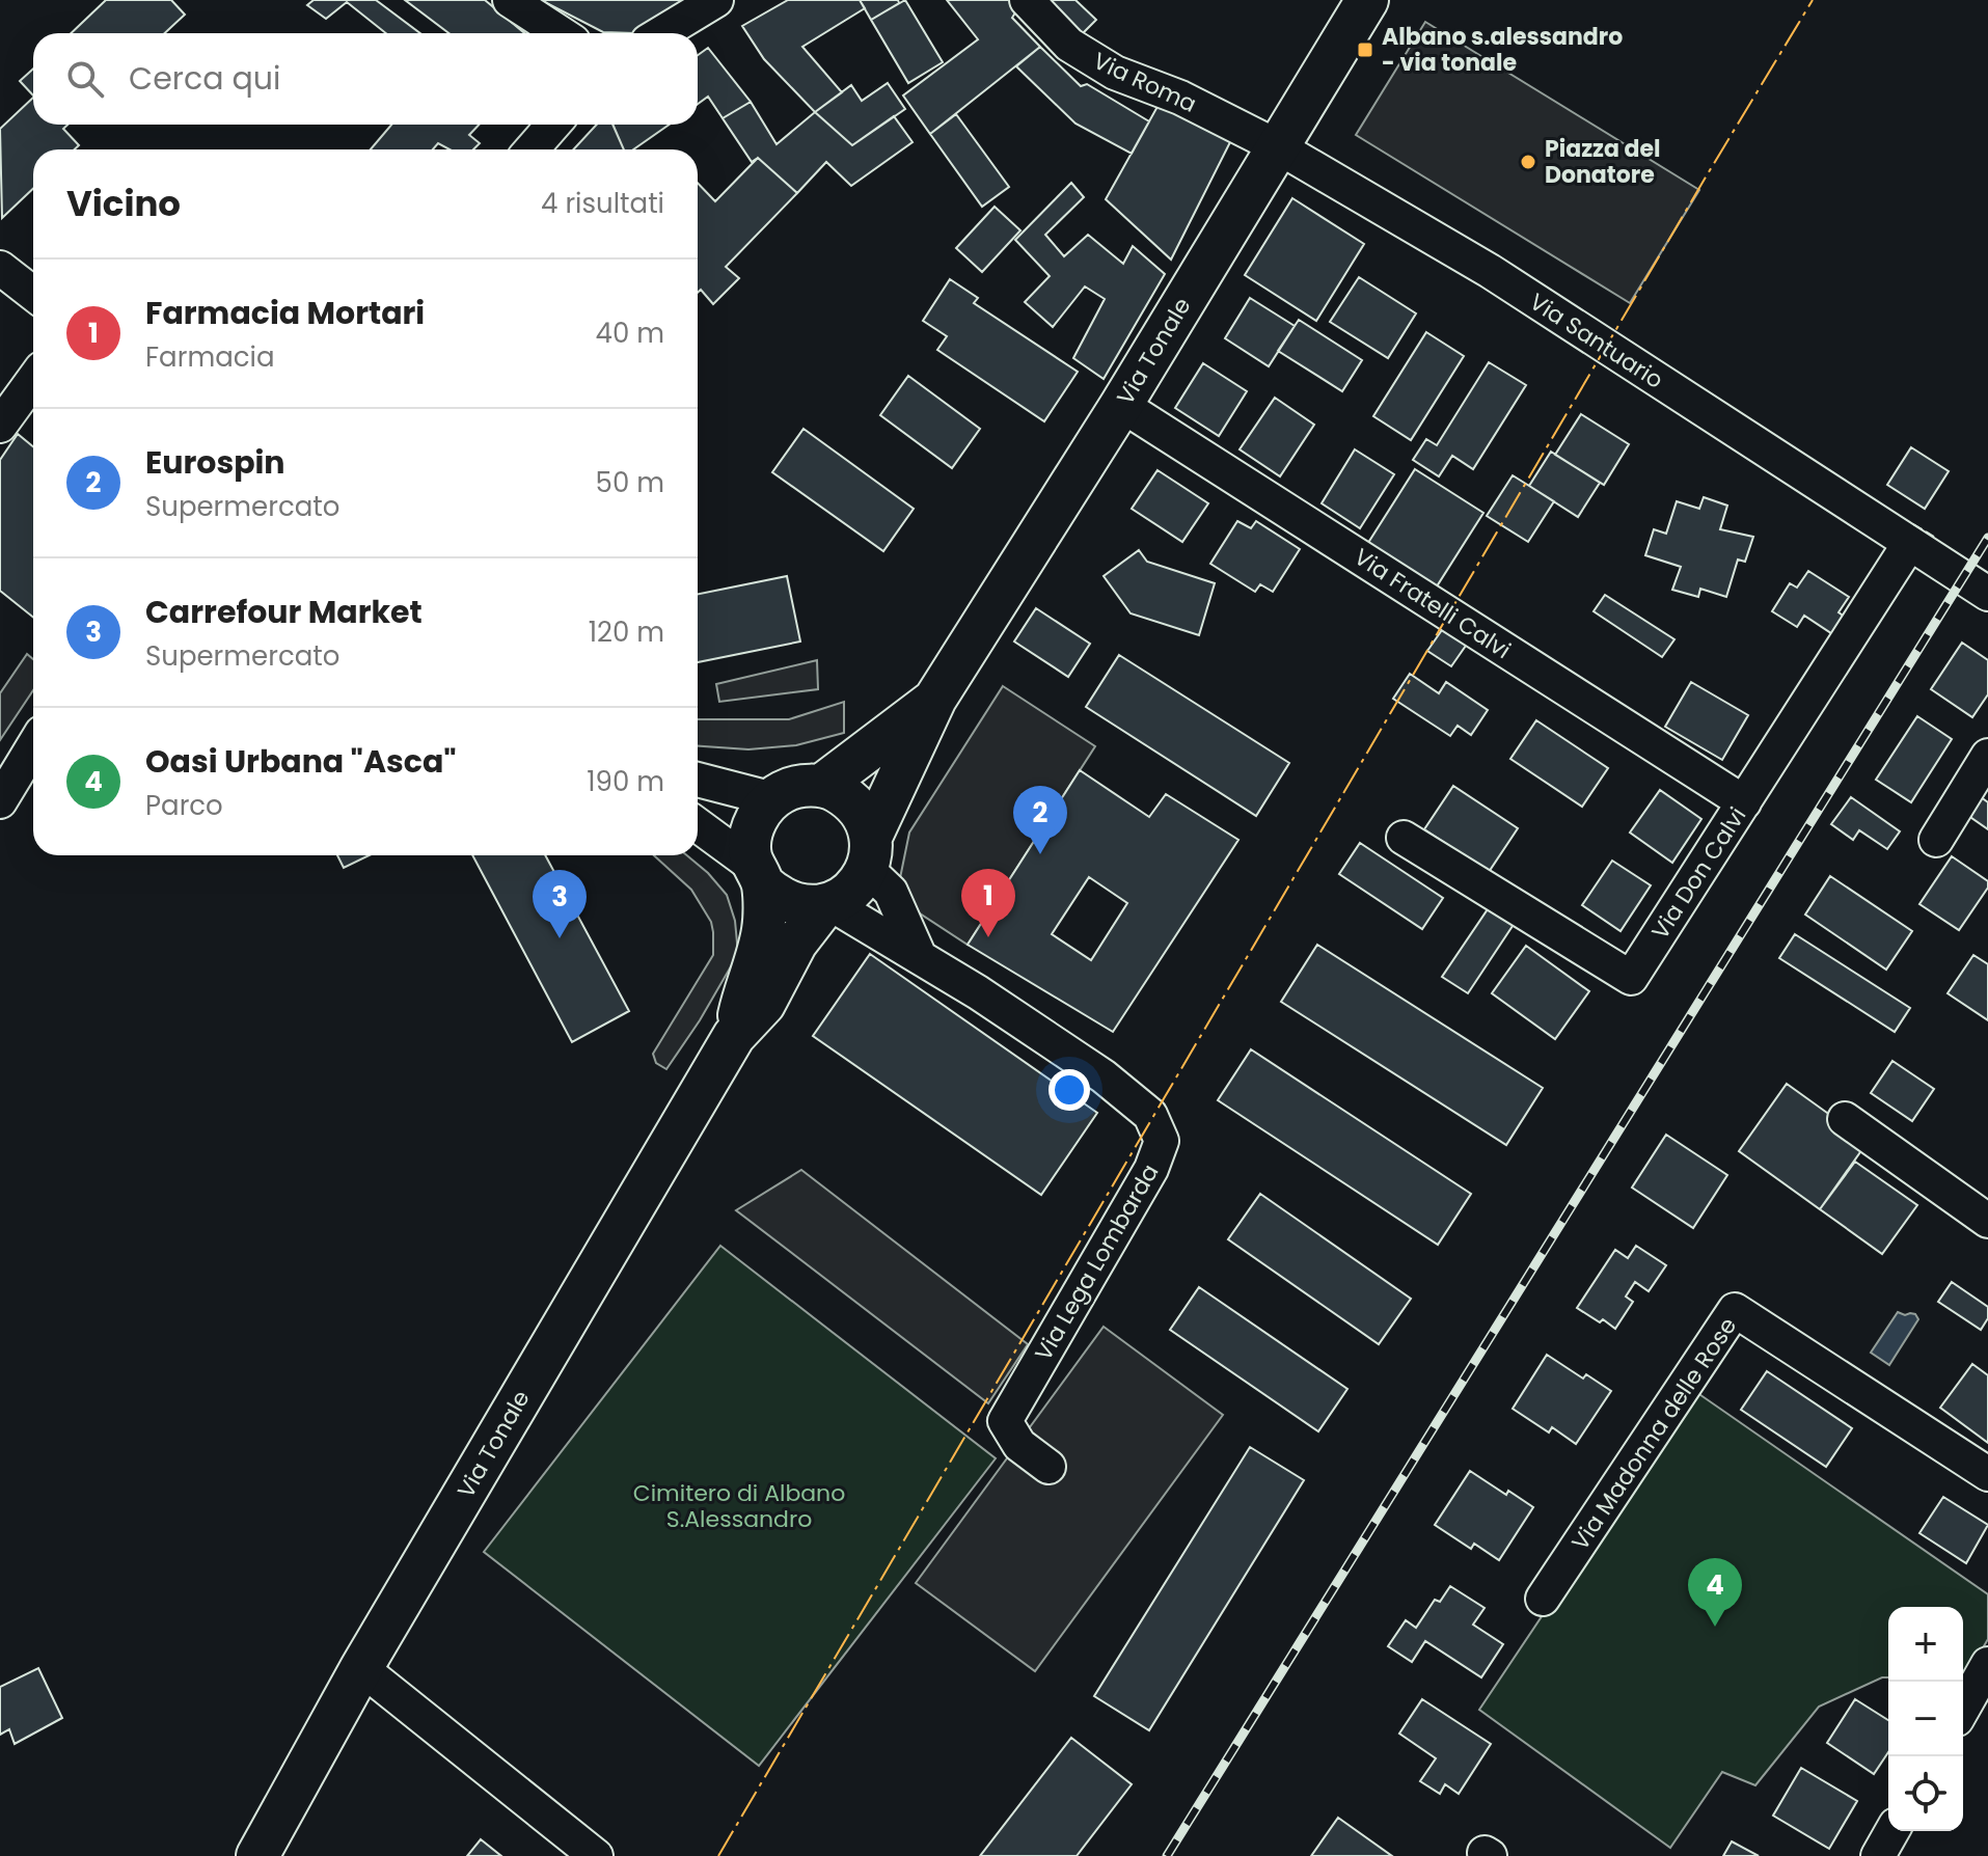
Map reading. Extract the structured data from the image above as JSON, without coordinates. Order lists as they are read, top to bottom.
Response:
{
  "streets": {
    "main road": ["Via Tonale"],
    "street": [
      "Via Roma",
      "Via Santuario",
      "Via Fratelli Calvi",
      "Via Don Calvi",
      "Via Lega Lombarda",
      "Via Madonna delle Rose"
    ]
  },
  "crossings": [
    ["Via Roma", "Via Santuario"],
    ["Via Roma", "Via Tonale"],
    ["Via Santuario", "Via Tonale"],
    ["Via Santuario", "Via Don Calvi"],
    ["Via Tonale", "Via Fratelli Calvi"],
    ["Via Tonale", "Via Lega Lombarda"],
    ["Via Fratelli Calvi", "Via Don Calvi"]
  ],
  "parks": ["Cimitero di Albano S.Alessandro"],
  "places": {
    "transit": ["Albano s.alessandro - via tonale"],
    "other": ["Piazza del Donatore"]
  },
  "page": {
    "search": "Cerca qui",
    "heading": ["Vicino", "4 risultati"],
    "list": [
      {
        "mark": "1",
        "name": "Farmacia Mortari",
        "note": "Farmacia",
        "value": "40 m"
      },
      {
        "mark": "2",
        "name": "Eurospin",
        "note": "Supermercato",
        "value": "50 m"
      },
      {
        "mark": "3",
        "name": "Carrefour Market",
        "note": "Supermercato",
        "value": "120 m"
      },
      {
        "mark": "4",
        "name": "Oasi Urbana \"Asca\"",
        "note": "Parco",
        "value": "190 m"
      }
    ],
    "pins": [
      "2",
      "1",
      "3",
      "4"
    ],
    "map_buttons": ["+", "−"]
  }
}
